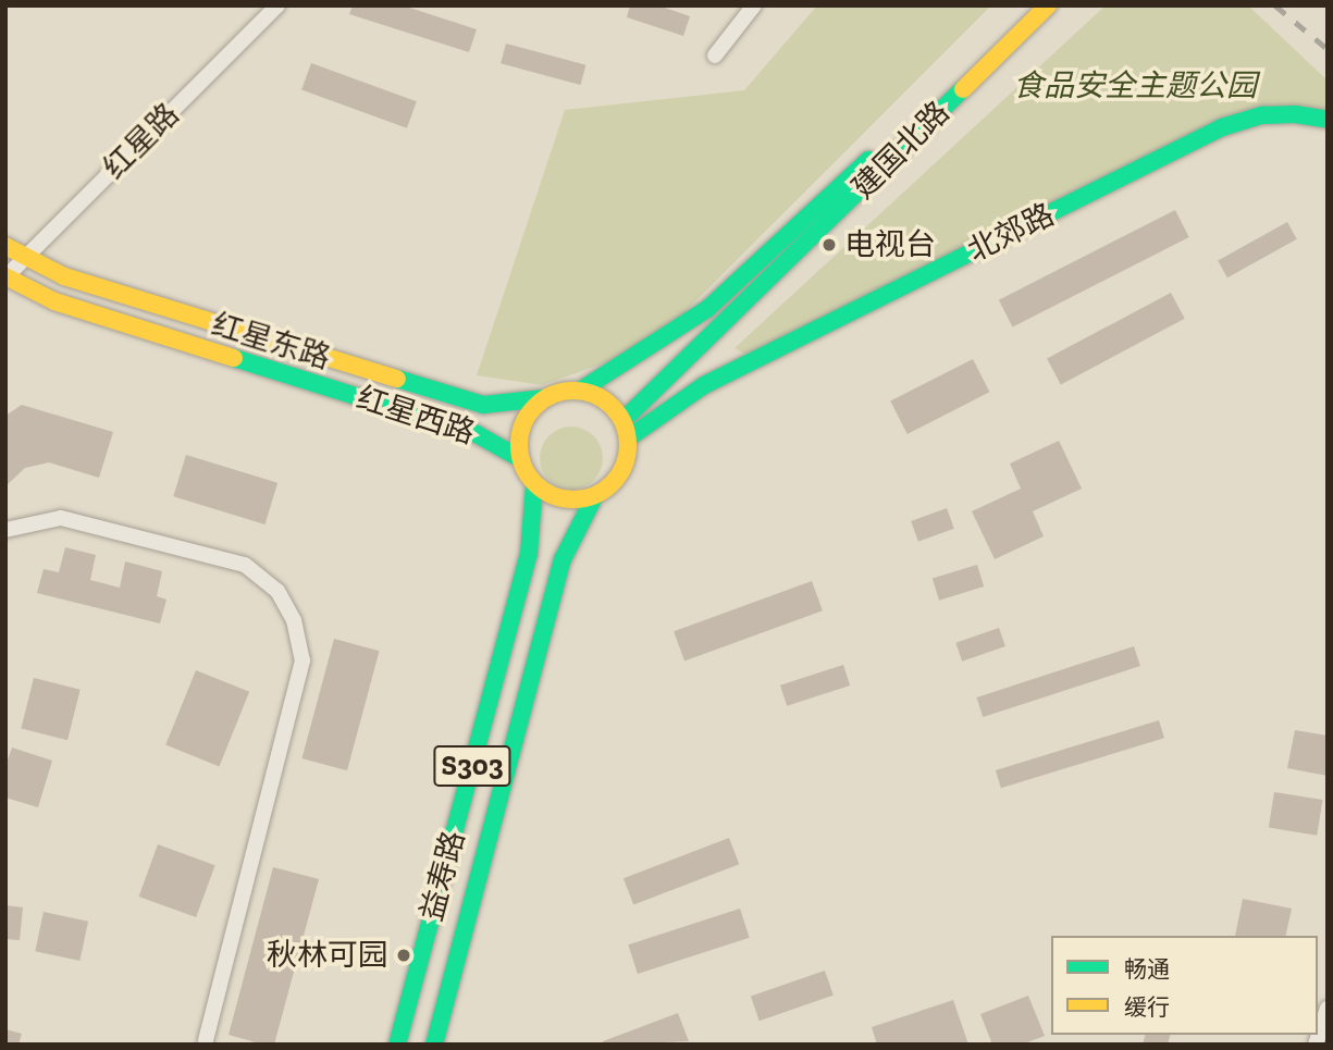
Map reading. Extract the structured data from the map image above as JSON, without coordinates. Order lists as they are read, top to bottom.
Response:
{
  "streets": {
    "main road": [
      "建国北路",
      "北郊路",
      "红星东路",
      "红星西路",
      "S303",
      "益寿路"
    ],
    "street": ["红星路"]
  },
  "crossings": [
    ["红星路", "红星东路"],
    ["红星路", "红星西路"],
    ["建国北路", "北郊路"],
    ["建国北路", "红星东路"],
    ["建国北路", "红星西路"],
    ["建国北路", "益寿路"],
    ["北郊路", "红星东路"],
    ["北郊路", "红星西路"],
    ["北郊路", "益寿路"],
    ["红星东路", "红星西路"],
    ["红星东路", "益寿路"],
    ["红星西路", "益寿路"]
  ],
  "parks": ["食品安全主题公园"],
  "places": ["电视台", "秋林可园"],
  "legend": ["畅通", "缓行"]
}
